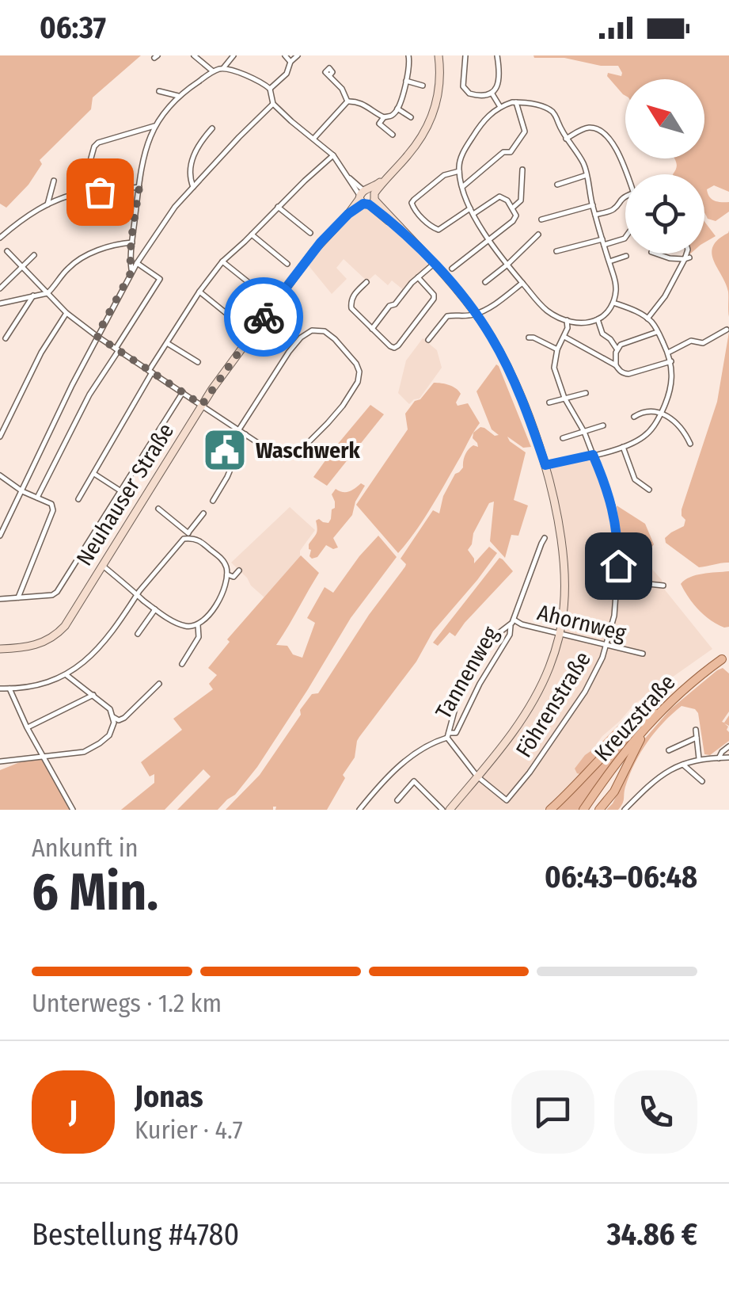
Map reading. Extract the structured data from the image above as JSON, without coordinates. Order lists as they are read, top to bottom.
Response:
{
  "streets": {
    "main road": ["Kreuzstraße"],
    "street": [
      "Neuhauser Straße",
      "Ahornweg",
      "Tannenweg",
      "Föhrenstraße"
    ]
  },
  "crossings": [
    ["Ahornweg", "Föhrenstraße"]
  ],
  "places": {
    "public building": ["Waschwerk"]
  },
  "north": "top left",
  "page": {
    "status": "06:37",
    "heading": ["6 Min.", "Ankunft in", "06:43–06:48"],
    "panel": [
      "Jonas",
      "Kurier · 4.7",
      "Bestellung #4780",
      "34.86 €"
    ],
    "bar": "Unterwegs · 1.2 km",
    "round": "J"
  }
}
